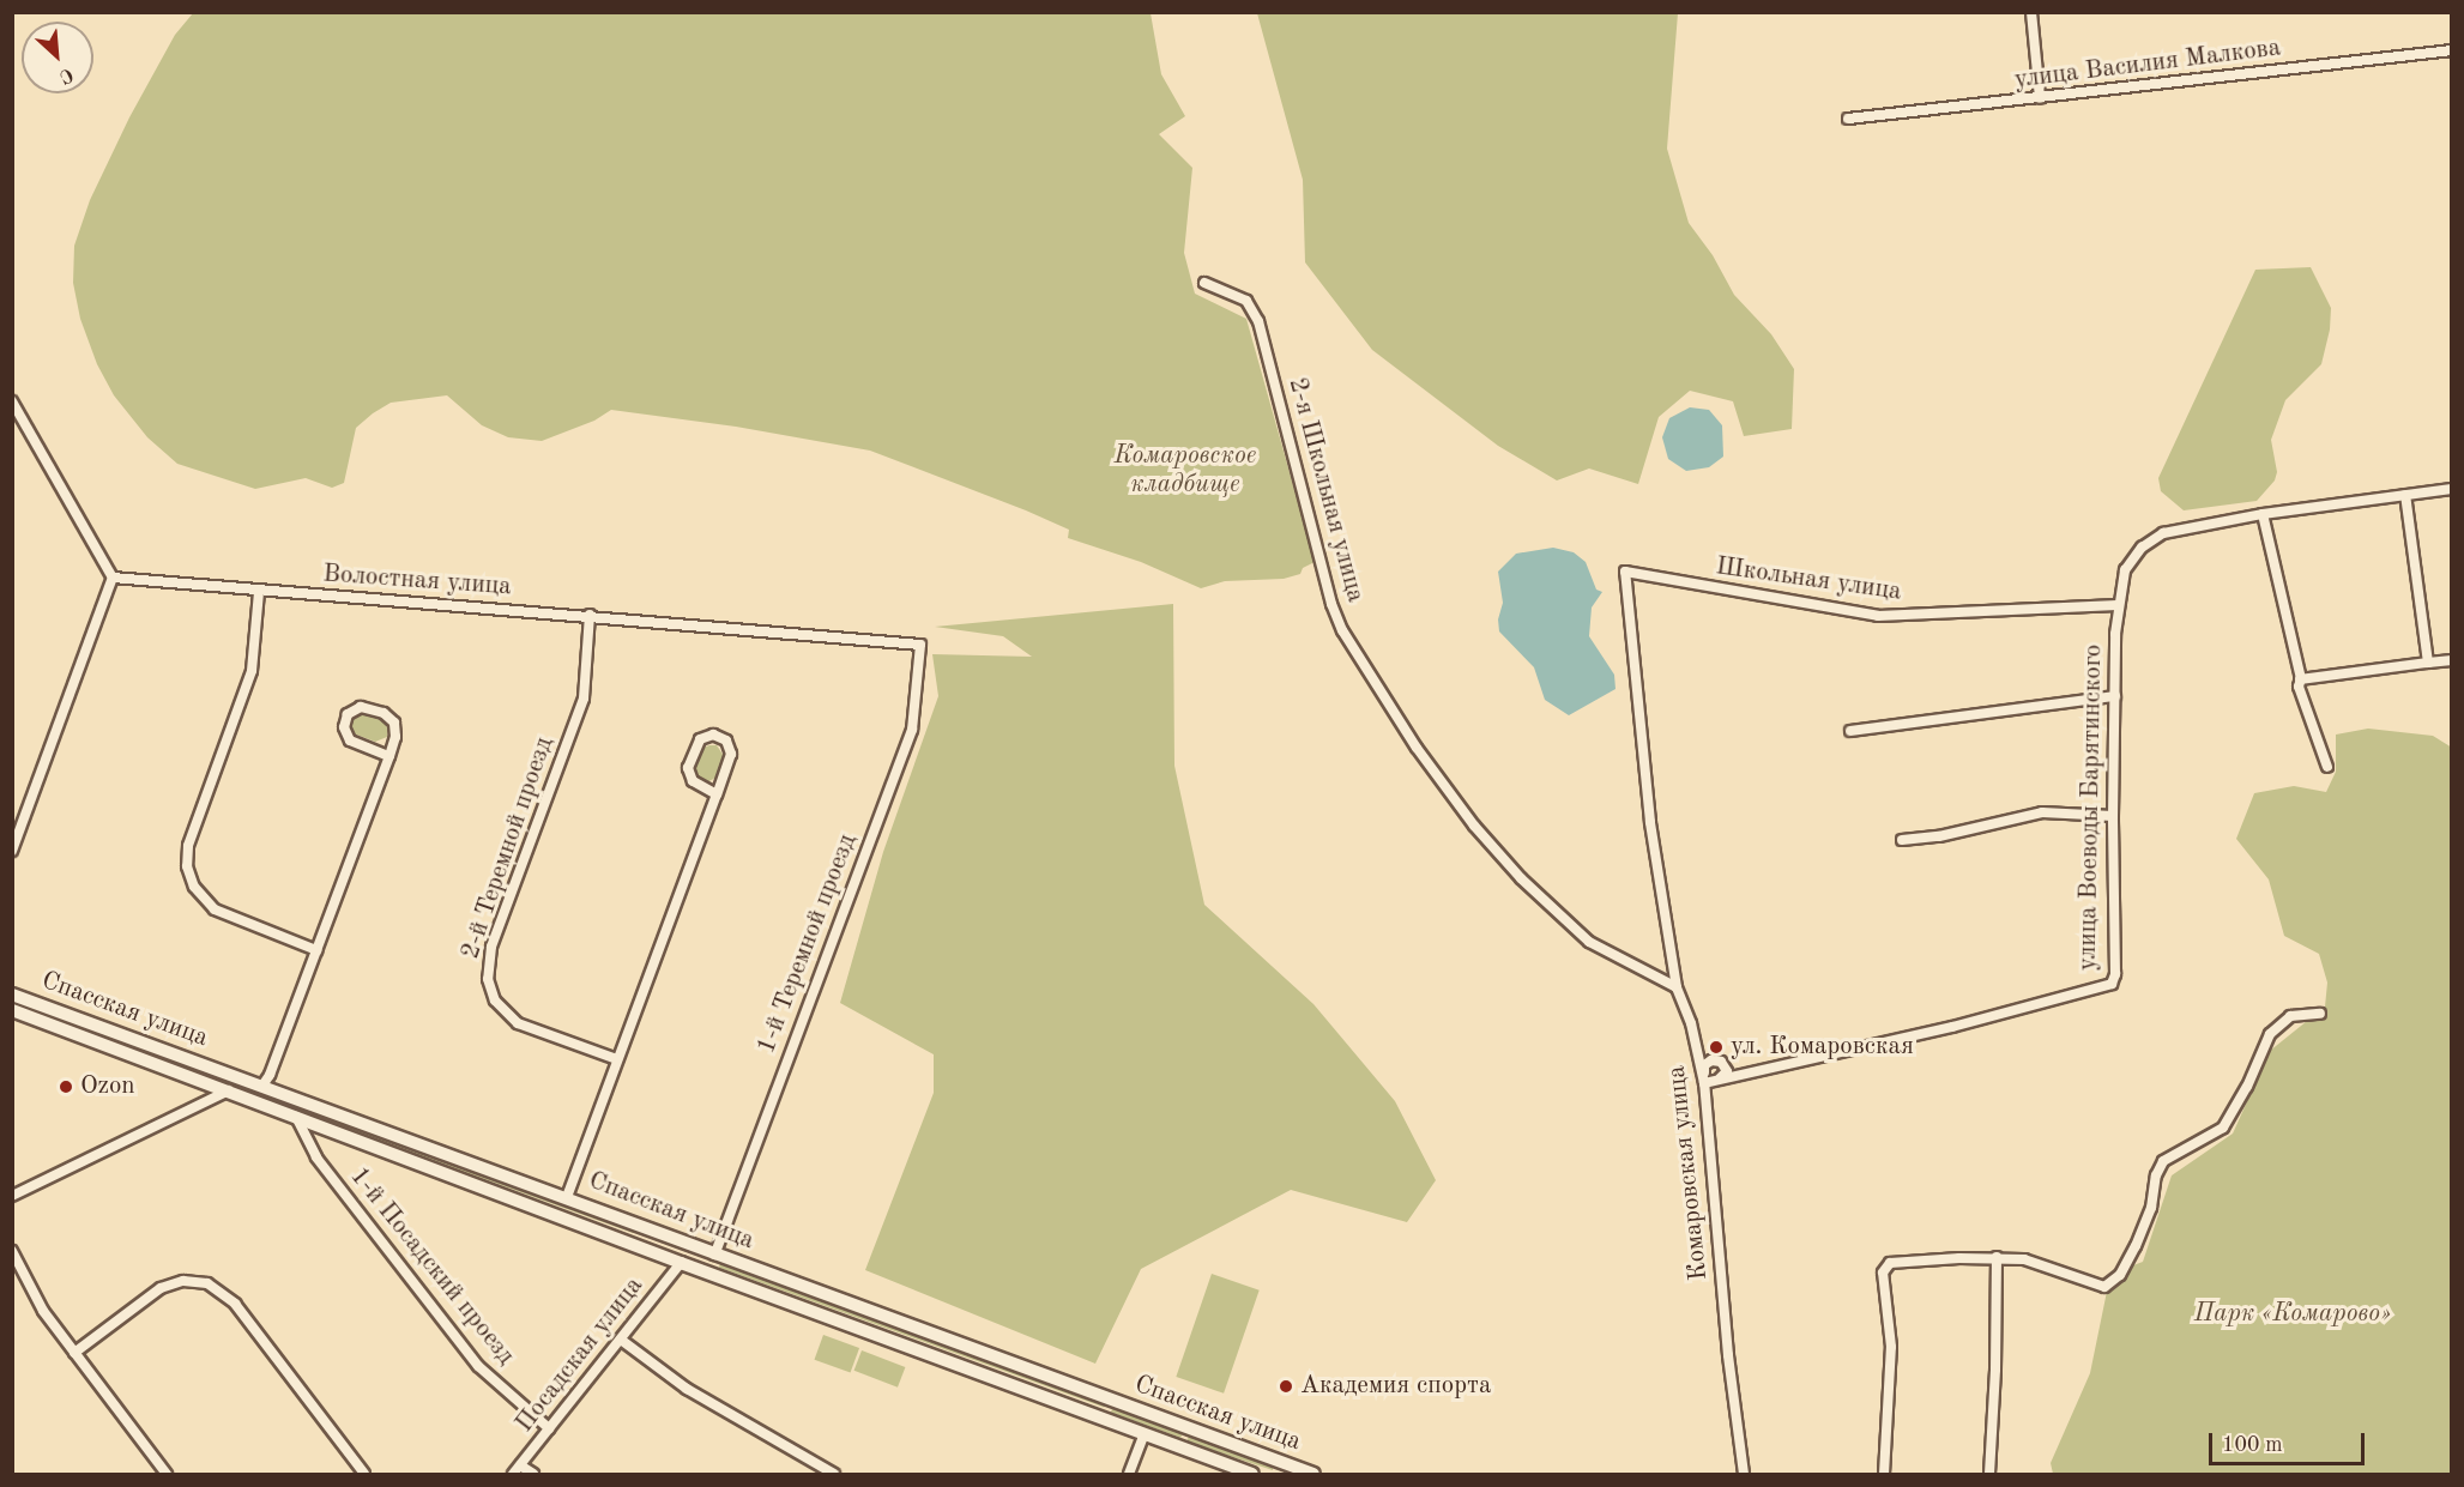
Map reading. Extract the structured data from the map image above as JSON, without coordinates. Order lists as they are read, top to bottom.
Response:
{
  "streets": {
    "street": [
      "улица Василия Малкова",
      "2-я Школьная улица",
      "Школьная улица",
      "Волостная улица",
      "улица Воеводы Барятинского",
      "2-й Теремной проезд",
      "1-й Теремной проезд",
      "Спасская улица",
      "Комаровская улица",
      "1-й Посадский проезд",
      "Посадская улица"
    ]
  },
  "crossings": [
    ["2-я Школьная улица", "Комаровская улица"],
    ["Школьная улица", "улица Воеводы Барятинского"],
    ["Школьная улица", "Комаровская улица"],
    ["Волостная улица", "2-й Теремной проезд"],
    ["Волостная улица", "1-й Теремной проезд"],
    ["улица Воеводы Барятинского", "Комаровская улица"],
    ["1-й Теремной проезд", "Спасская улица"],
    ["Спасская улица", "1-й Посадский проезд"],
    ["Спасская улица", "Посадская улица"],
    ["1-й Посадский проезд", "Посадская улица"]
  ],
  "parks": ["Комаровское кладбище", "Парк «Комарово»"],
  "places": ["ул. Комаровская", "Ozon", "Академия спорта"],
  "scale_bar": "100 m",
  "north": "bottom right"
}
